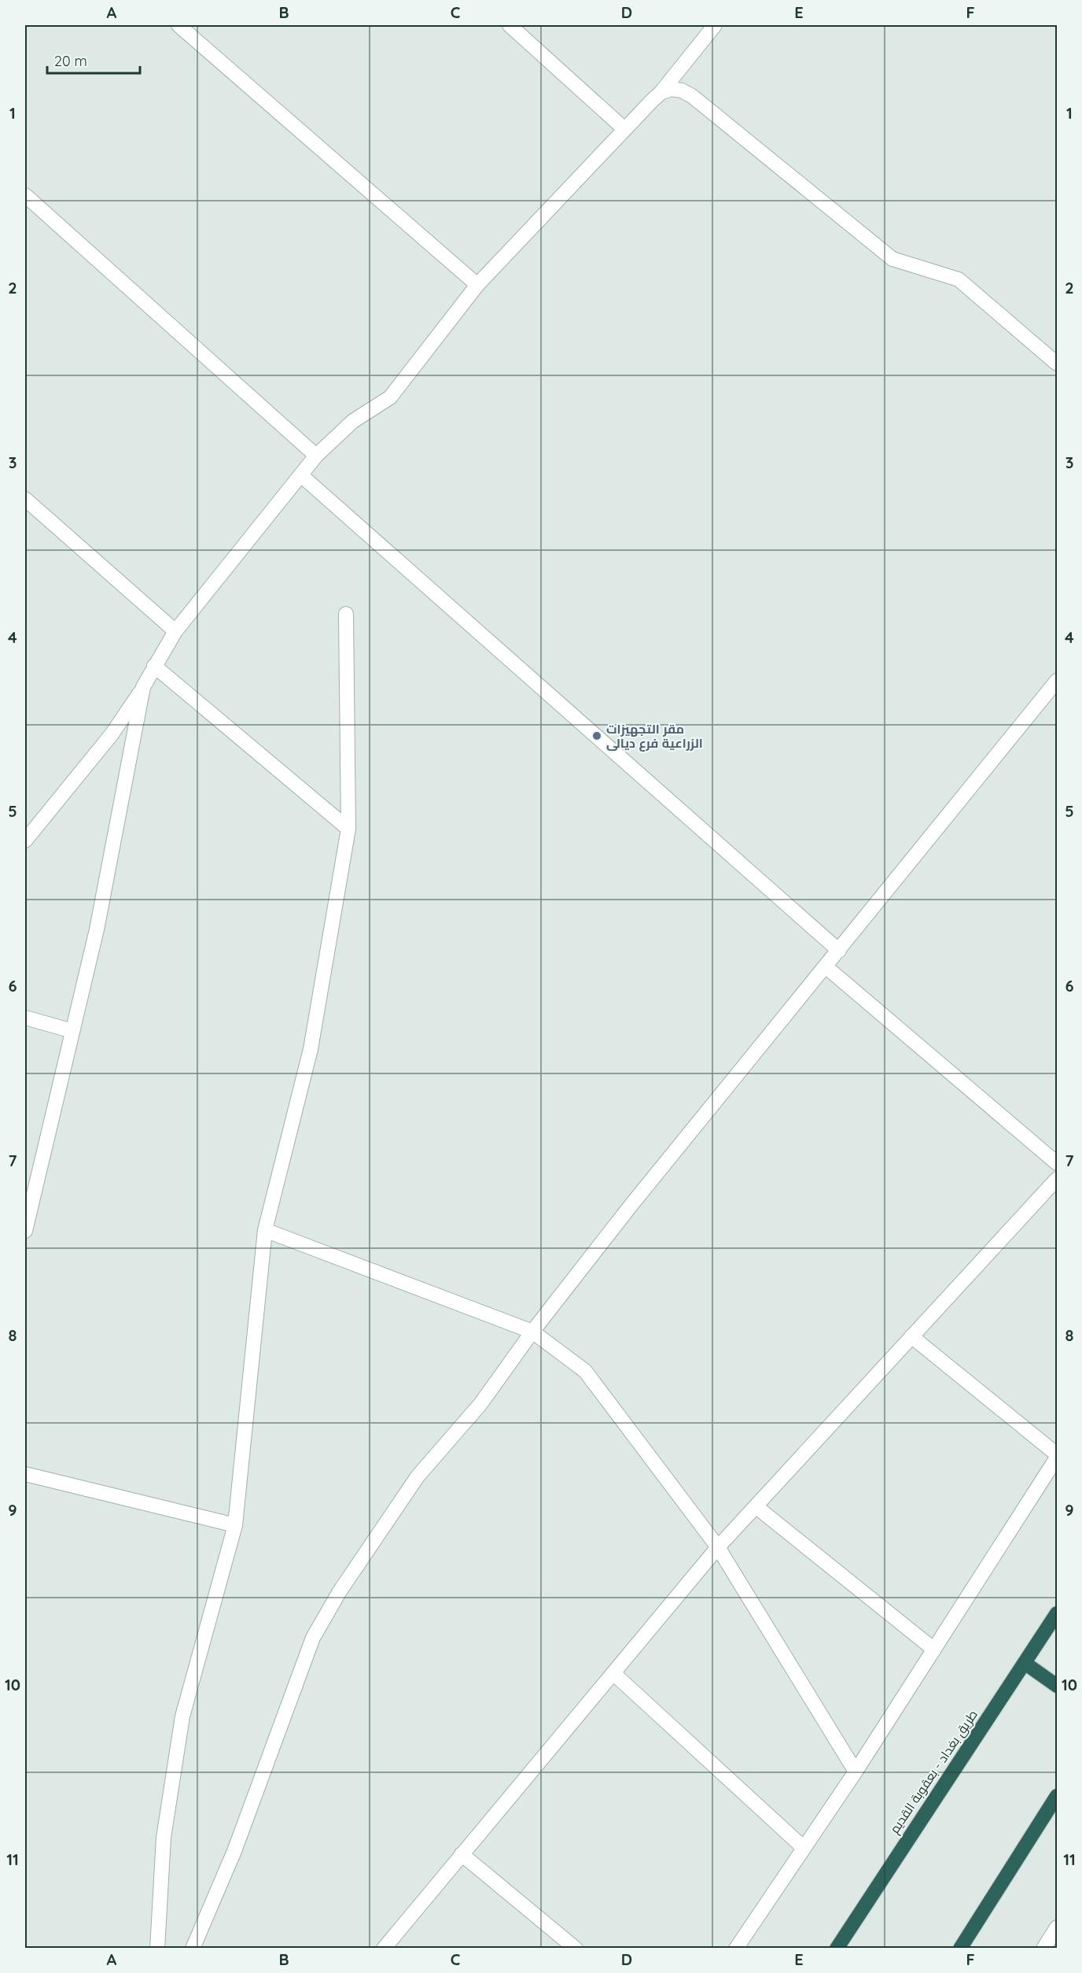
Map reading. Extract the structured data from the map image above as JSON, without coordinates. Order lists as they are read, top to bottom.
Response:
{
  "streets": {
    "highway": ["طريق بغداد - بعقوبة القديم"]
  },
  "places": ["مقر التجهيزات الزراعية فرع ديالى"],
  "scale_bar": "20 m",
  "grid": {
    "columns": [
      "A",
      "B",
      "C",
      "D",
      "E",
      "F"
    ],
    "rows": [
      "1",
      "2",
      "3",
      "4",
      "5",
      "6",
      "7",
      "8",
      "9",
      "10",
      "11"
    ]
  }
}
